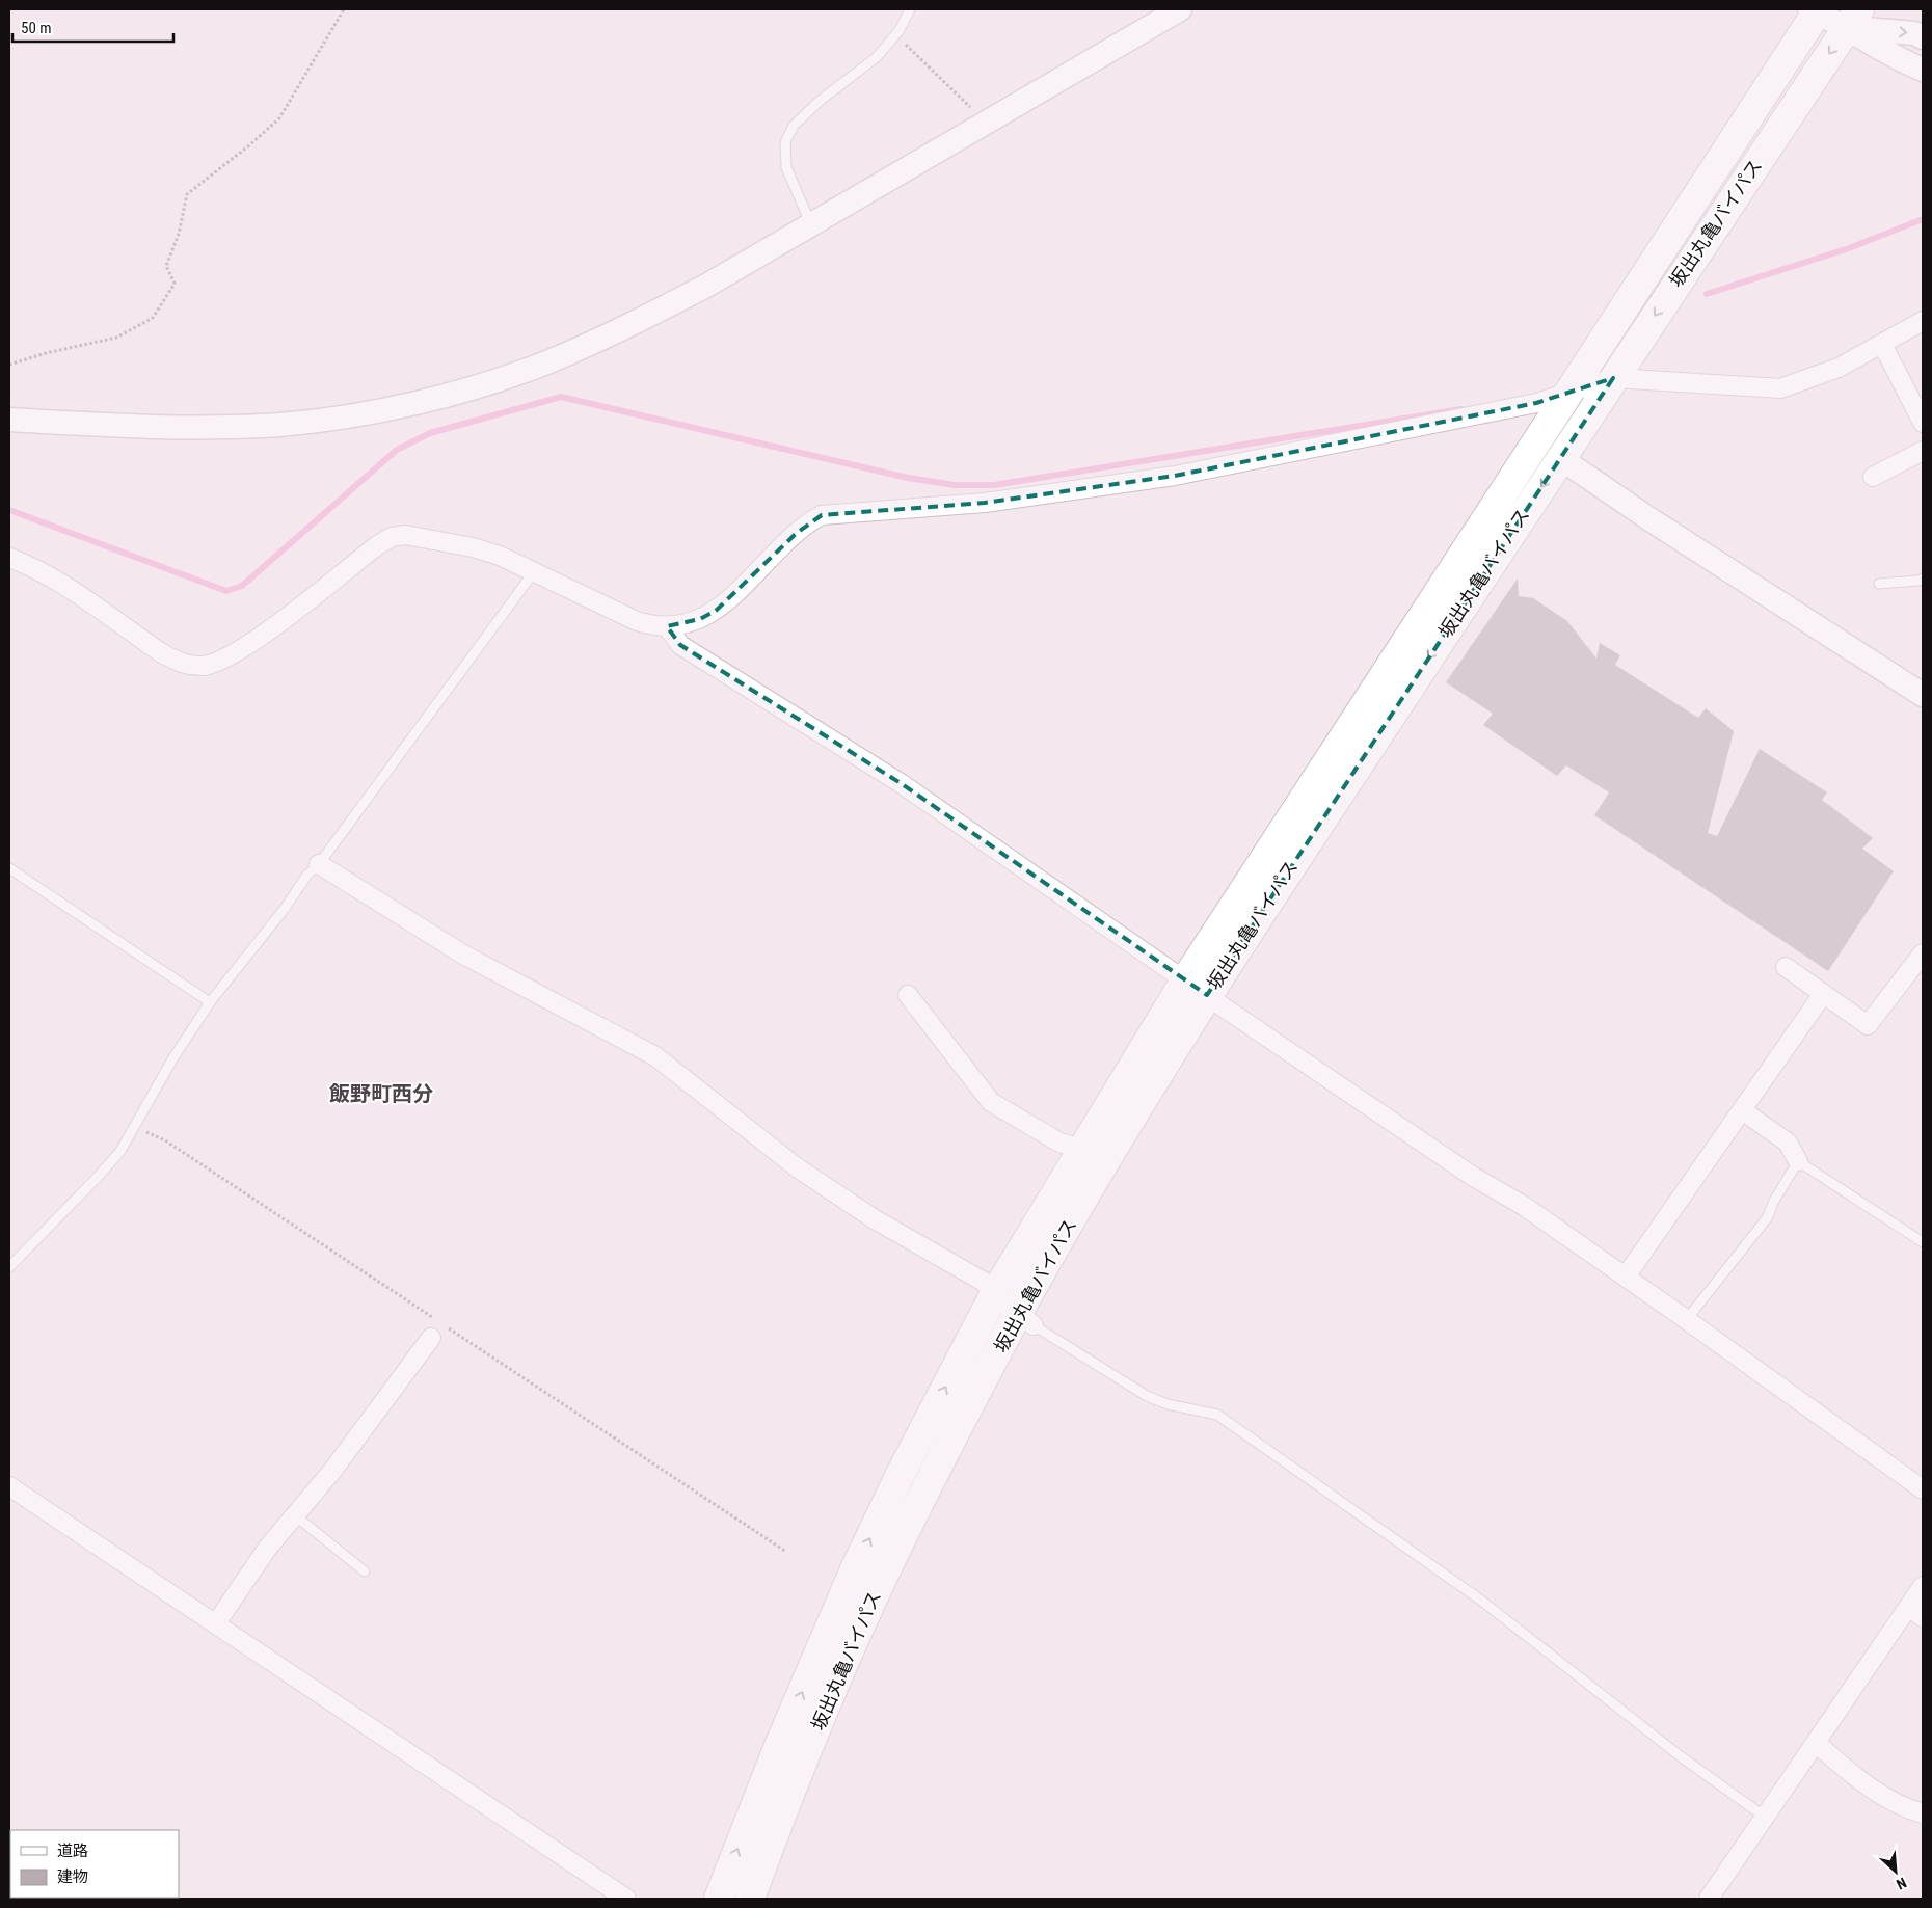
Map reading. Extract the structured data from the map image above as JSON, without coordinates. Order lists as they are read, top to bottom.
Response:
{
  "streets": {
    "highway": ["坂出丸亀バイパス"]
  },
  "districts": ["飯野町西分"],
  "legend": ["道路", "建物"],
  "scale_bar": "50 m",
  "north": "bottom right"
}
